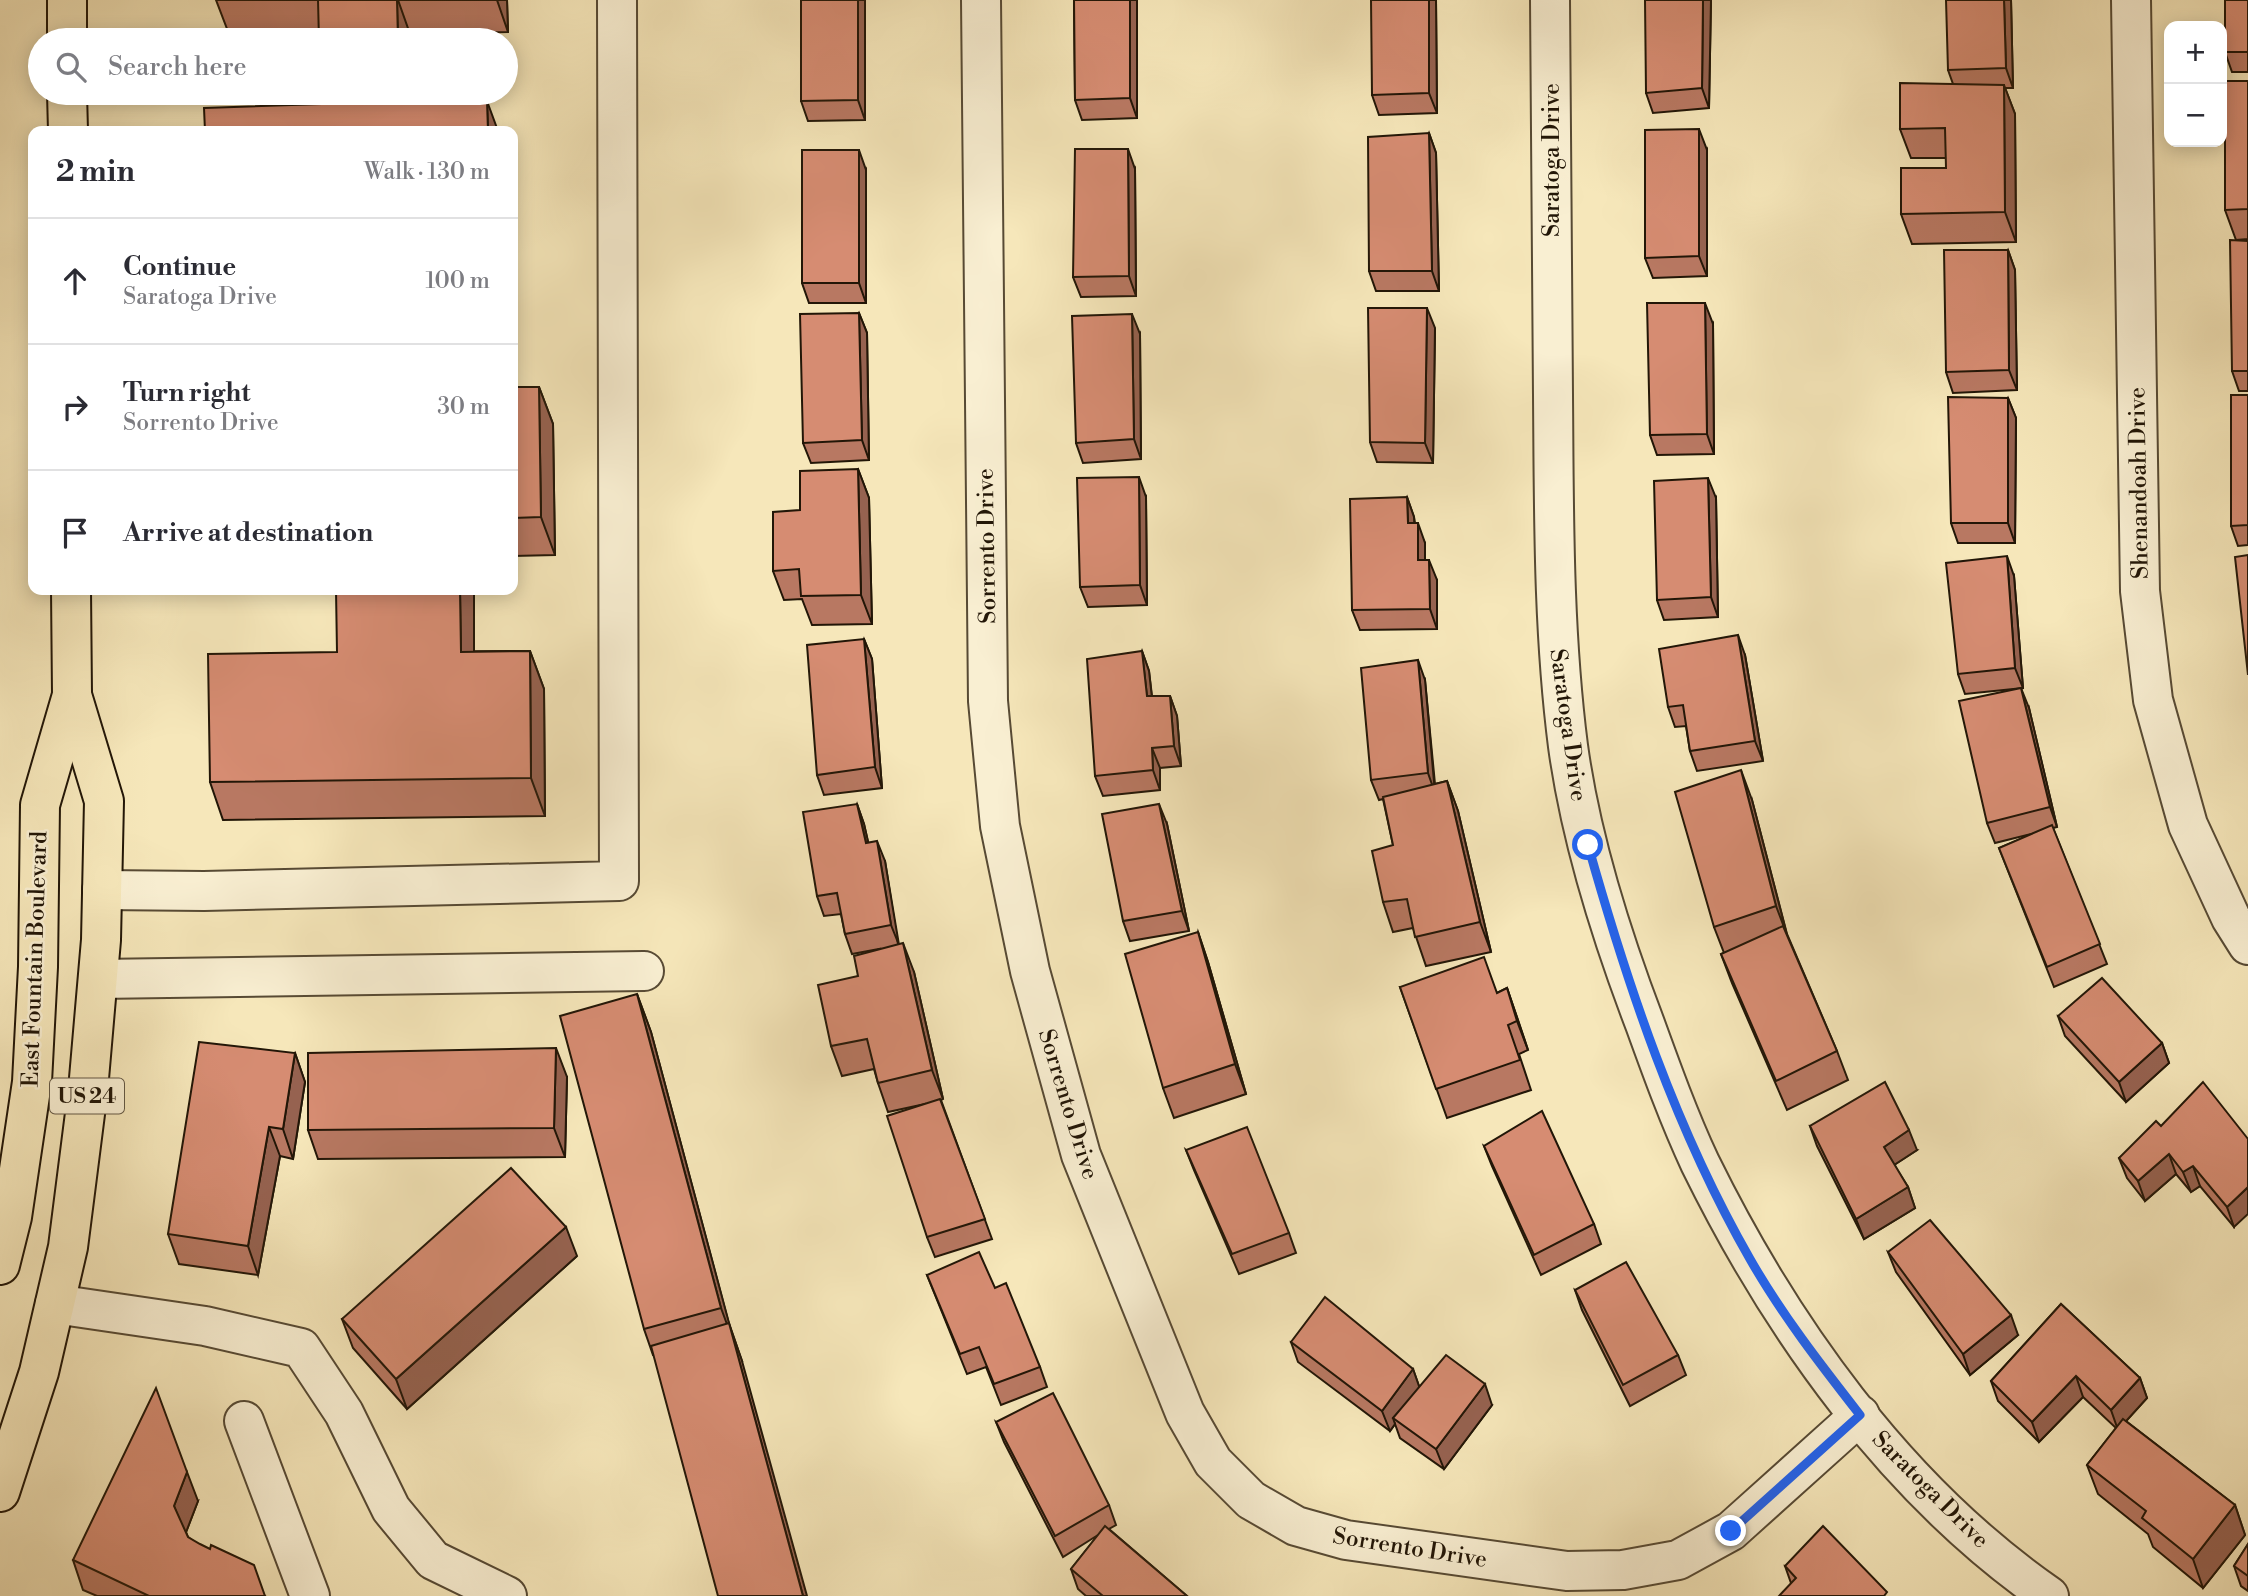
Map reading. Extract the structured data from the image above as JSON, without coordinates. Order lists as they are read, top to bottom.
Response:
{
  "streets": {
    "highway": ["East Fountain Boulevard", "US 24"],
    "street": ["Saratoga Drive", "Shenandoah Drive", "Sorrento Drive"]
  },
  "crossings": [
    ["Saratoga Drive", "Sorrento Drive"]
  ],
  "page": {
    "map_buttons": ["+", "−"],
    "search": "Search here",
    "heading": ["2 min", "Walk · 130 m"],
    "list": [
      ["Continue", "Saratoga Drive", "100 m"],
      ["Turn right", "Sorrento Drive", "30 m"],
      "Arrive at destination"
    ]
  }
}
